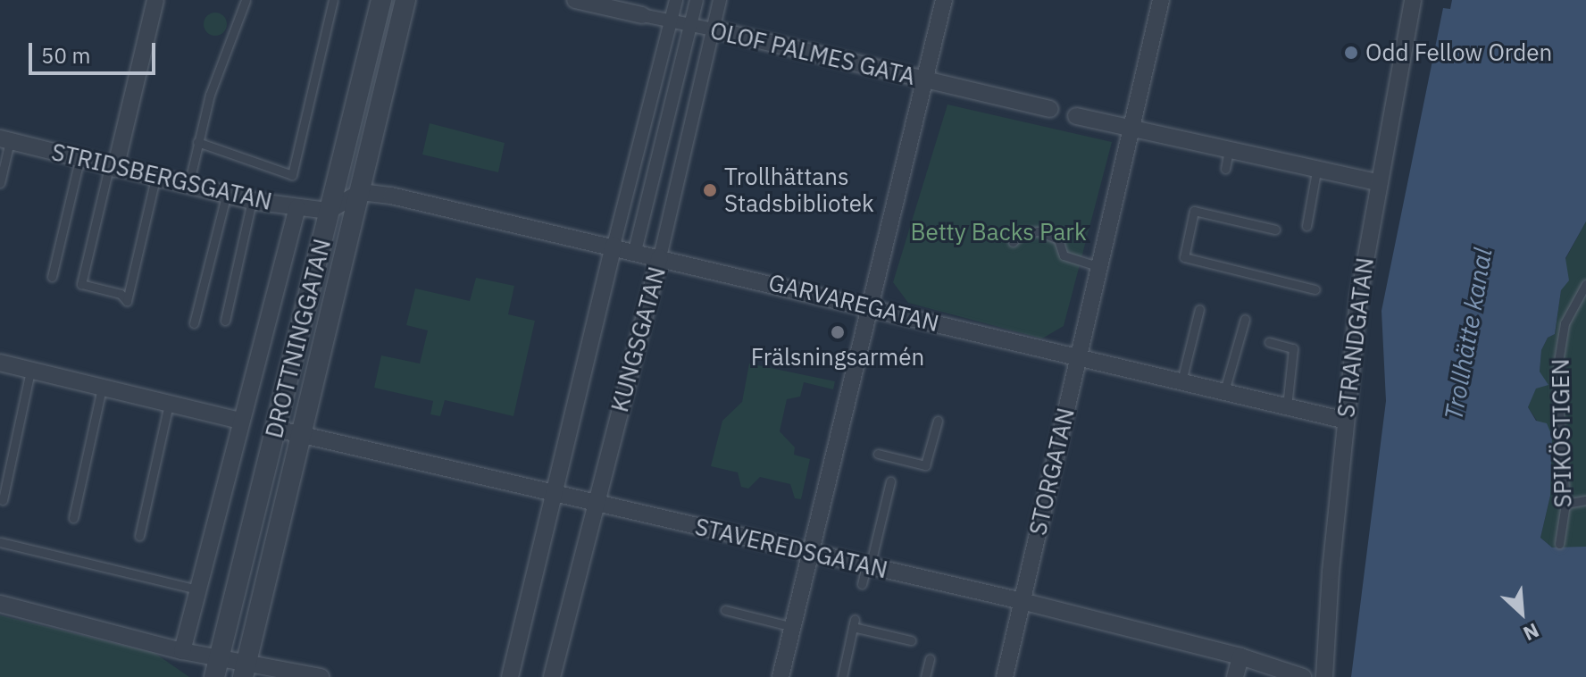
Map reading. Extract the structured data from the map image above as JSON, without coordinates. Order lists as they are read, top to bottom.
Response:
{
  "streets": {
    "street": [
      "OLOF PALMES GATA",
      "STRIDSBERGSGATAN",
      "GARVAREGATAN",
      "STRANDGATAN",
      "DROTTNINGGATAN",
      "KUNGSGATAN",
      "STORGATAN",
      "STAVEREDSGATAN"
    ],
    "lane": ["SPIKÖSTIGEN"]
  },
  "crossings": [
    ["OLOF PALMES GATA", "KUNGSGATAN"],
    ["STRIDSBERGSGATAN", "DROTTNINGGATAN"],
    ["GARVAREGATAN", "STRANDGATAN"],
    ["GARVAREGATAN", "DROTTNINGGATAN"],
    ["GARVAREGATAN", "KUNGSGATAN"],
    ["GARVAREGATAN", "STORGATAN"],
    ["DROTTNINGGATAN", "STAVEREDSGATAN"],
    ["KUNGSGATAN", "STAVEREDSGATAN"],
    ["STORGATAN", "STAVEREDSGATAN"]
  ],
  "water": ["Trollhätte kanal"],
  "parks": ["Betty Backs Park"],
  "places": ["Odd Fellow Orden", "Trollhättans Stadsbibliotek", "Frälsningsarmén"],
  "scale_bar": "50 m",
  "north": "bottom right"
}
